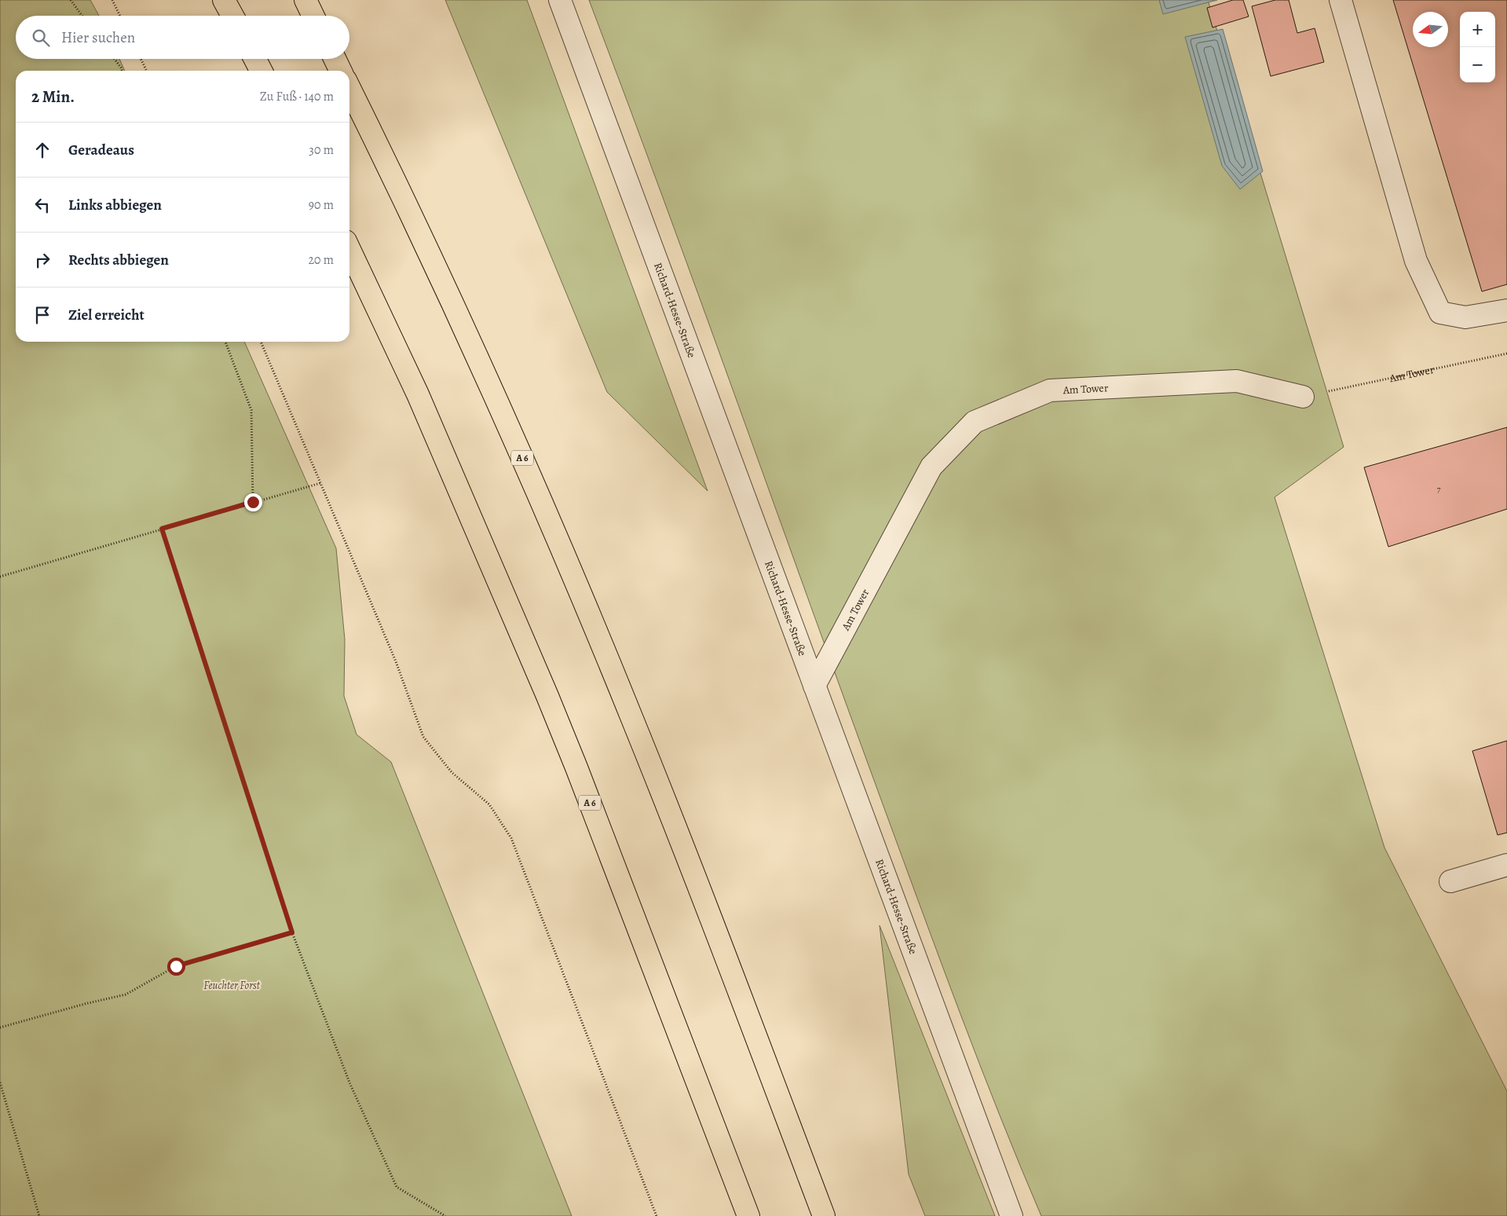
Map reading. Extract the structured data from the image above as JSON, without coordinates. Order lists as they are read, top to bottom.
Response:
{
  "streets": {
    "highway": ["A 6"],
    "street": ["Richard-Hesse-Straße", "Am Tower"]
  },
  "crossings": [
    ["Richard-Hesse-Straße", "Am Tower"]
  ],
  "parks": ["Feuchter Forst"],
  "house_numbers": ["7"],
  "north": "left",
  "page": {
    "map_buttons": ["+", "−"],
    "search": "Hier suchen",
    "heading": ["2 Min.", "Zu Fuß · 140 m"],
    "list": [
      ["Geradeaus", "30 m"],
      ["Links abbiegen", "90 m"],
      ["Rechts abbiegen", "20 m"],
      "Ziel erreicht"
    ]
  }
}
